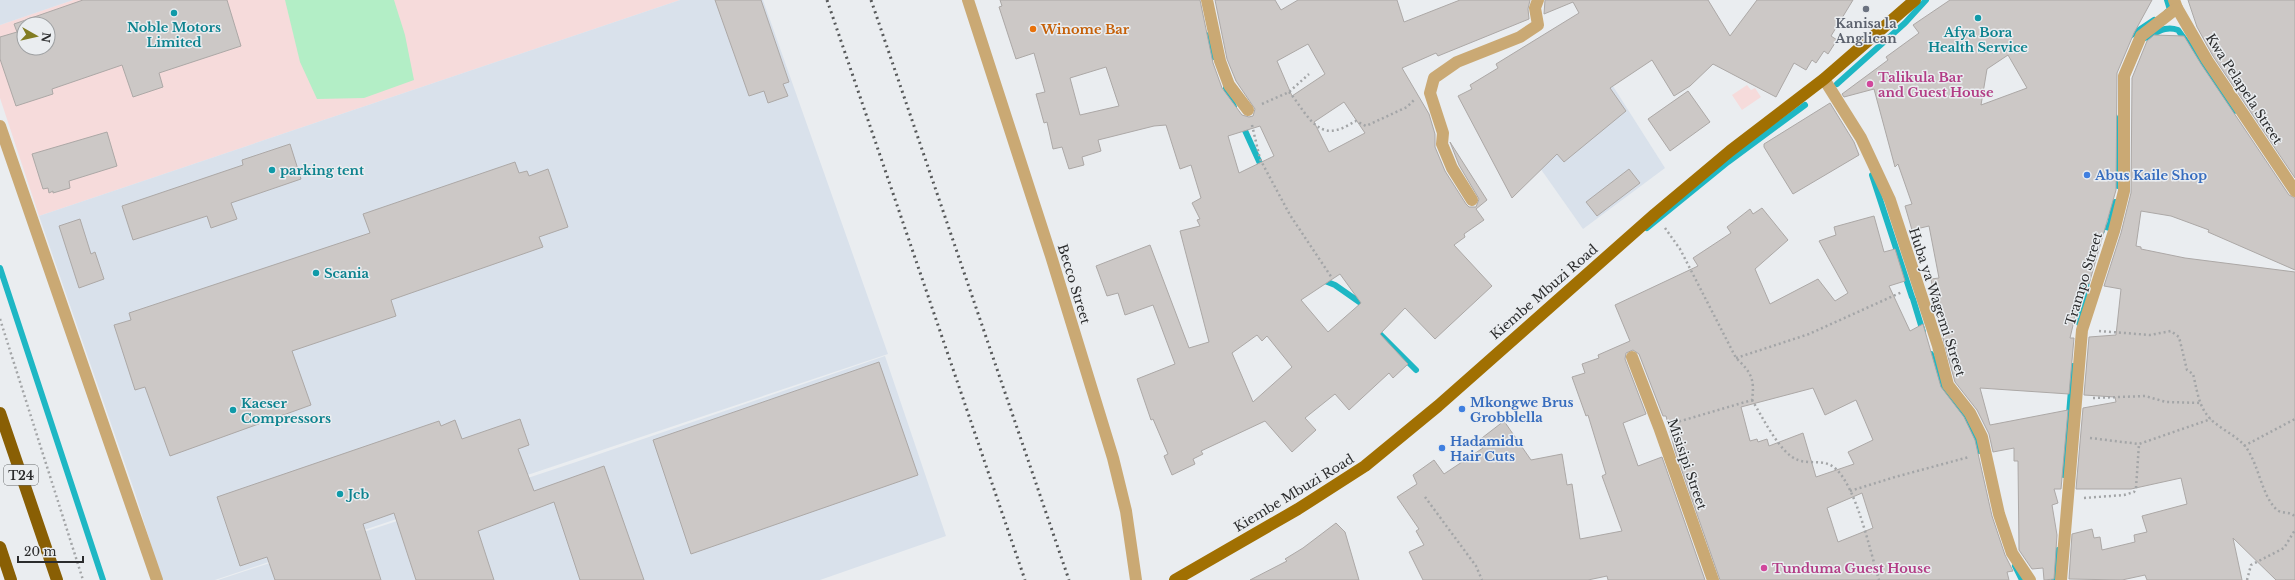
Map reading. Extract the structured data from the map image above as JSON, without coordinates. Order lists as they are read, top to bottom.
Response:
{
  "streets": {
    "highway": ["T24"],
    "main road": ["Kiembe Mbuzi Road"],
    "street": [
      "Kwa Pelapela Street",
      "Trampo Street",
      "Becco Street",
      "Huba ya Wagemi Street",
      "Misisipi Street"
    ]
  },
  "crossings": [
    ["Kwa Pelapela Street", "Trampo Street"],
    ["Kiembe Mbuzi Road", "Huba ya Wagemi Street"]
  ],
  "places": [
    "Kanisa la Anglican",
    "Noble Motors Limited",
    "Afya Bora Health Service",
    "Winome Bar",
    "Talikula Bar and Guest House",
    "parking tent",
    "Abus Kaile Shop",
    "Scania",
    "Mkongwe Brus Grobblella",
    "Kaeser Compressors",
    "Hadamidu Hair Cuts",
    "Jcb",
    "Tunduma Guest House"
  ],
  "scale_bar": "20 m",
  "north": "right"
}
